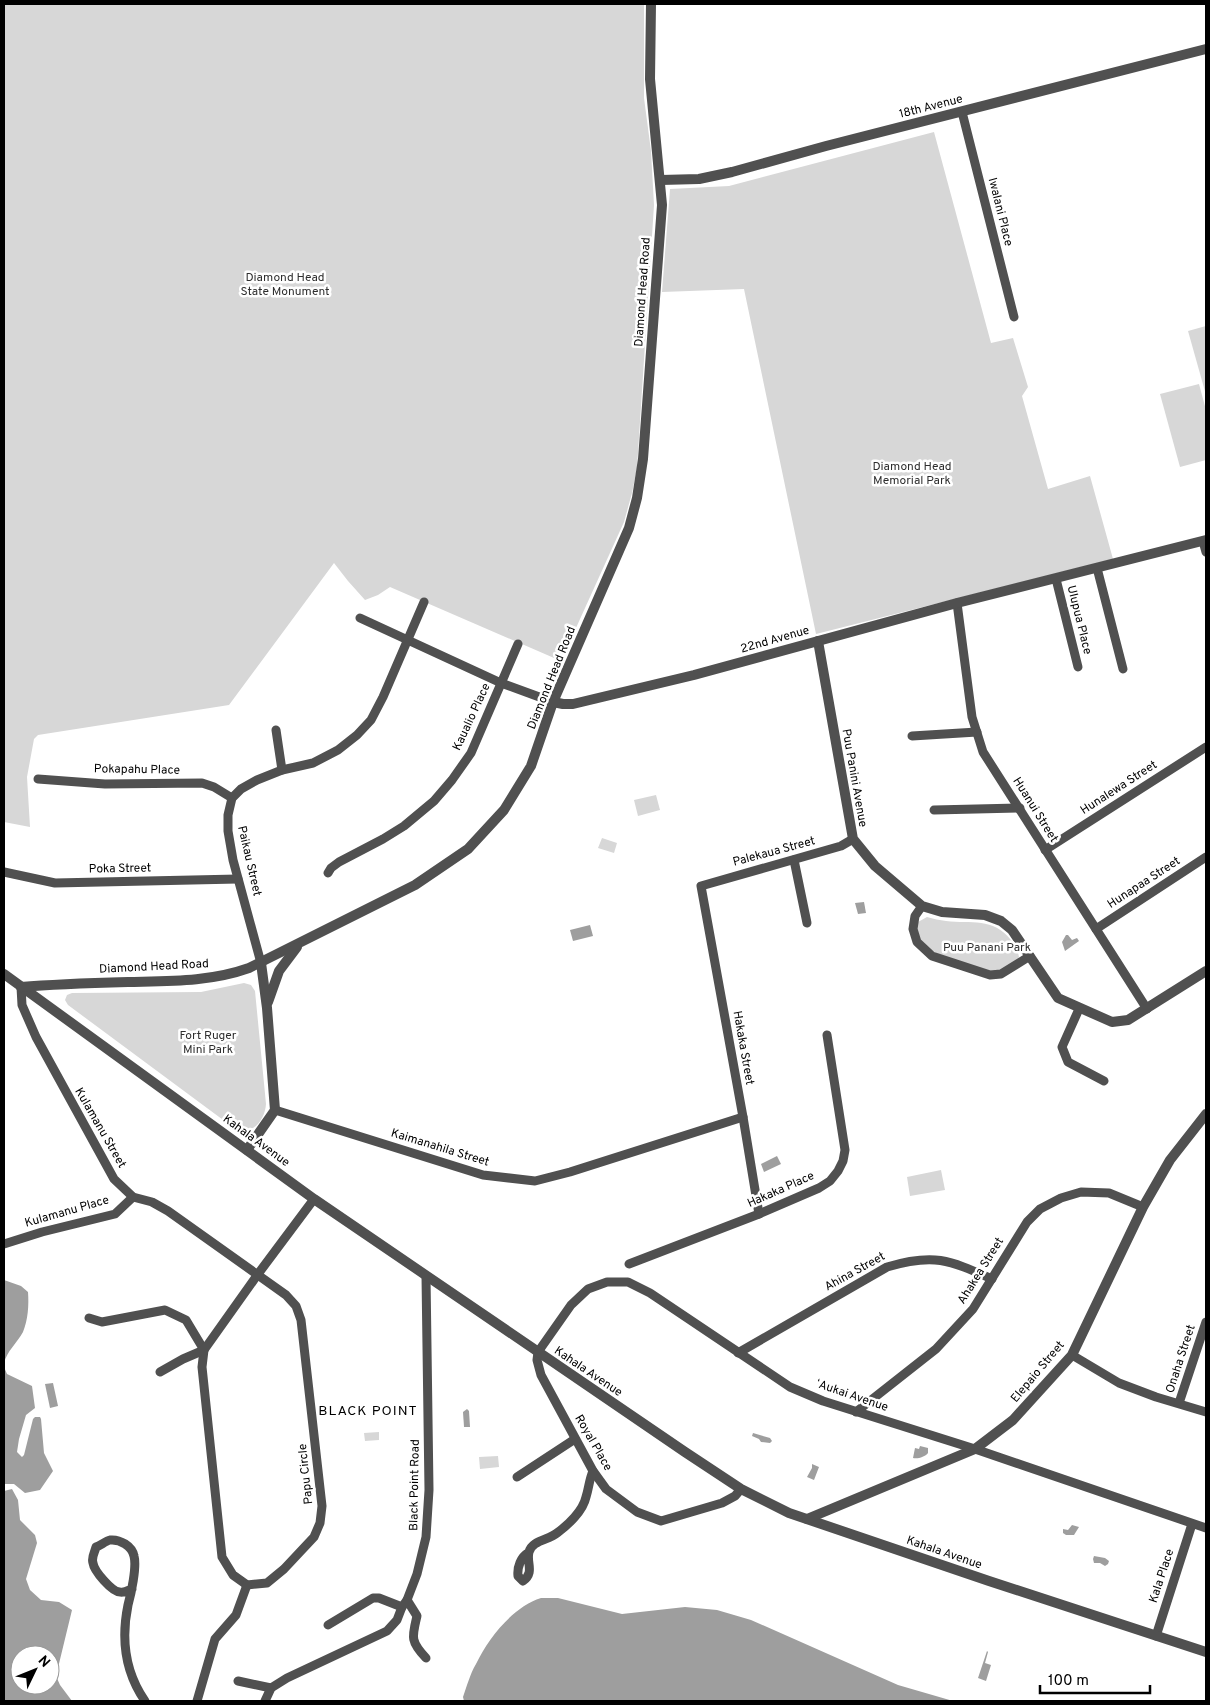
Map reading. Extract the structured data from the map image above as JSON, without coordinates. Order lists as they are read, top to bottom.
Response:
{
  "streets": {
    "street": [
      "18th Avenue",
      "Iwalani Place",
      "Diamond Head Road",
      "Ulupua Place",
      "22nd Avenue",
      "Kaualio Place",
      "Pokapahu Place",
      "Puu Panini Avenue",
      "Hunalewa Street",
      "Huanui Street",
      "Palekaua Street",
      "Paikau Street",
      "Poka Street",
      "Hunapaa Street",
      "Hakaka Street",
      "Kulamanu Street",
      "Kahala Avenue",
      "Kaimanahila Street",
      "Hakaka Place",
      "Kulamanu Place",
      "Ahakea Street",
      "Ahina Street",
      "Onaha Street",
      "Elepaio Street",
      "ʻAukai Avenue",
      "Royal Place",
      "Papu Circle",
      "Black Point Road",
      "Kala Place"
    ]
  },
  "crossings": [
    ["18th Avenue", "Iwalani Place"],
    ["18th Avenue", "Diamond Head Road"],
    ["Diamond Head Road", "22nd Avenue"],
    ["Diamond Head Road", "Paikau Street"],
    ["Diamond Head Road", "Kulamanu Street"],
    ["Diamond Head Road", "Kahala Avenue"],
    ["Ulupua Place", "22nd Avenue"],
    ["22nd Avenue", "Kaualio Place"],
    ["22nd Avenue", "Puu Panini Avenue"],
    ["22nd Avenue", "Huanui Street"],
    ["Pokapahu Place", "Paikau Street"],
    ["Puu Panini Avenue", "Huanui Street"],
    ["Puu Panini Avenue", "Palekaua Street"],
    ["Hunalewa Street", "Huanui Street"],
    ["Huanui Street", "Hunapaa Street"],
    ["Palekaua Street", "Hakaka Street"],
    ["Paikau Street", "Poka Street"],
    ["Paikau Street", "Kaimanahila Street"],
    ["Hakaka Street", "Kaimanahila Street"],
    ["Hakaka Street", "Hakaka Place"],
    ["Kulamanu Street", "Kahala Avenue"],
    ["Kulamanu Street", "Kulamanu Place"],
    ["Kulamanu Street", "Papu Circle"],
    ["Kahala Avenue", "Elepaio Street"],
    ["Kahala Avenue", "ʻAukai Avenue"],
    ["Kahala Avenue", "Royal Place"],
    ["Kahala Avenue", "Black Point Road"],
    ["Kahala Avenue", "Kala Place"],
    ["Ahakea Street", "Ahina Street"],
    ["Ahakea Street", "Elepaio Street"],
    ["Ahakea Street", "ʻAukai Avenue"],
    ["Ahina Street", "ʻAukai Avenue"],
    ["Elepaio Street", "ʻAukai Avenue"],
    ["ʻAukai Avenue", "Royal Place"],
    ["ʻAukai Avenue", "Kala Place"]
  ],
  "districts": ["BLACK POINT"],
  "parks": [
    "Diamond Head State Monument",
    "Diamond Head Memorial Park",
    "Puu Panani Park",
    "Fort Ruger Mini Park"
  ],
  "scale_bar": "100 m",
  "north": "top right"
}
